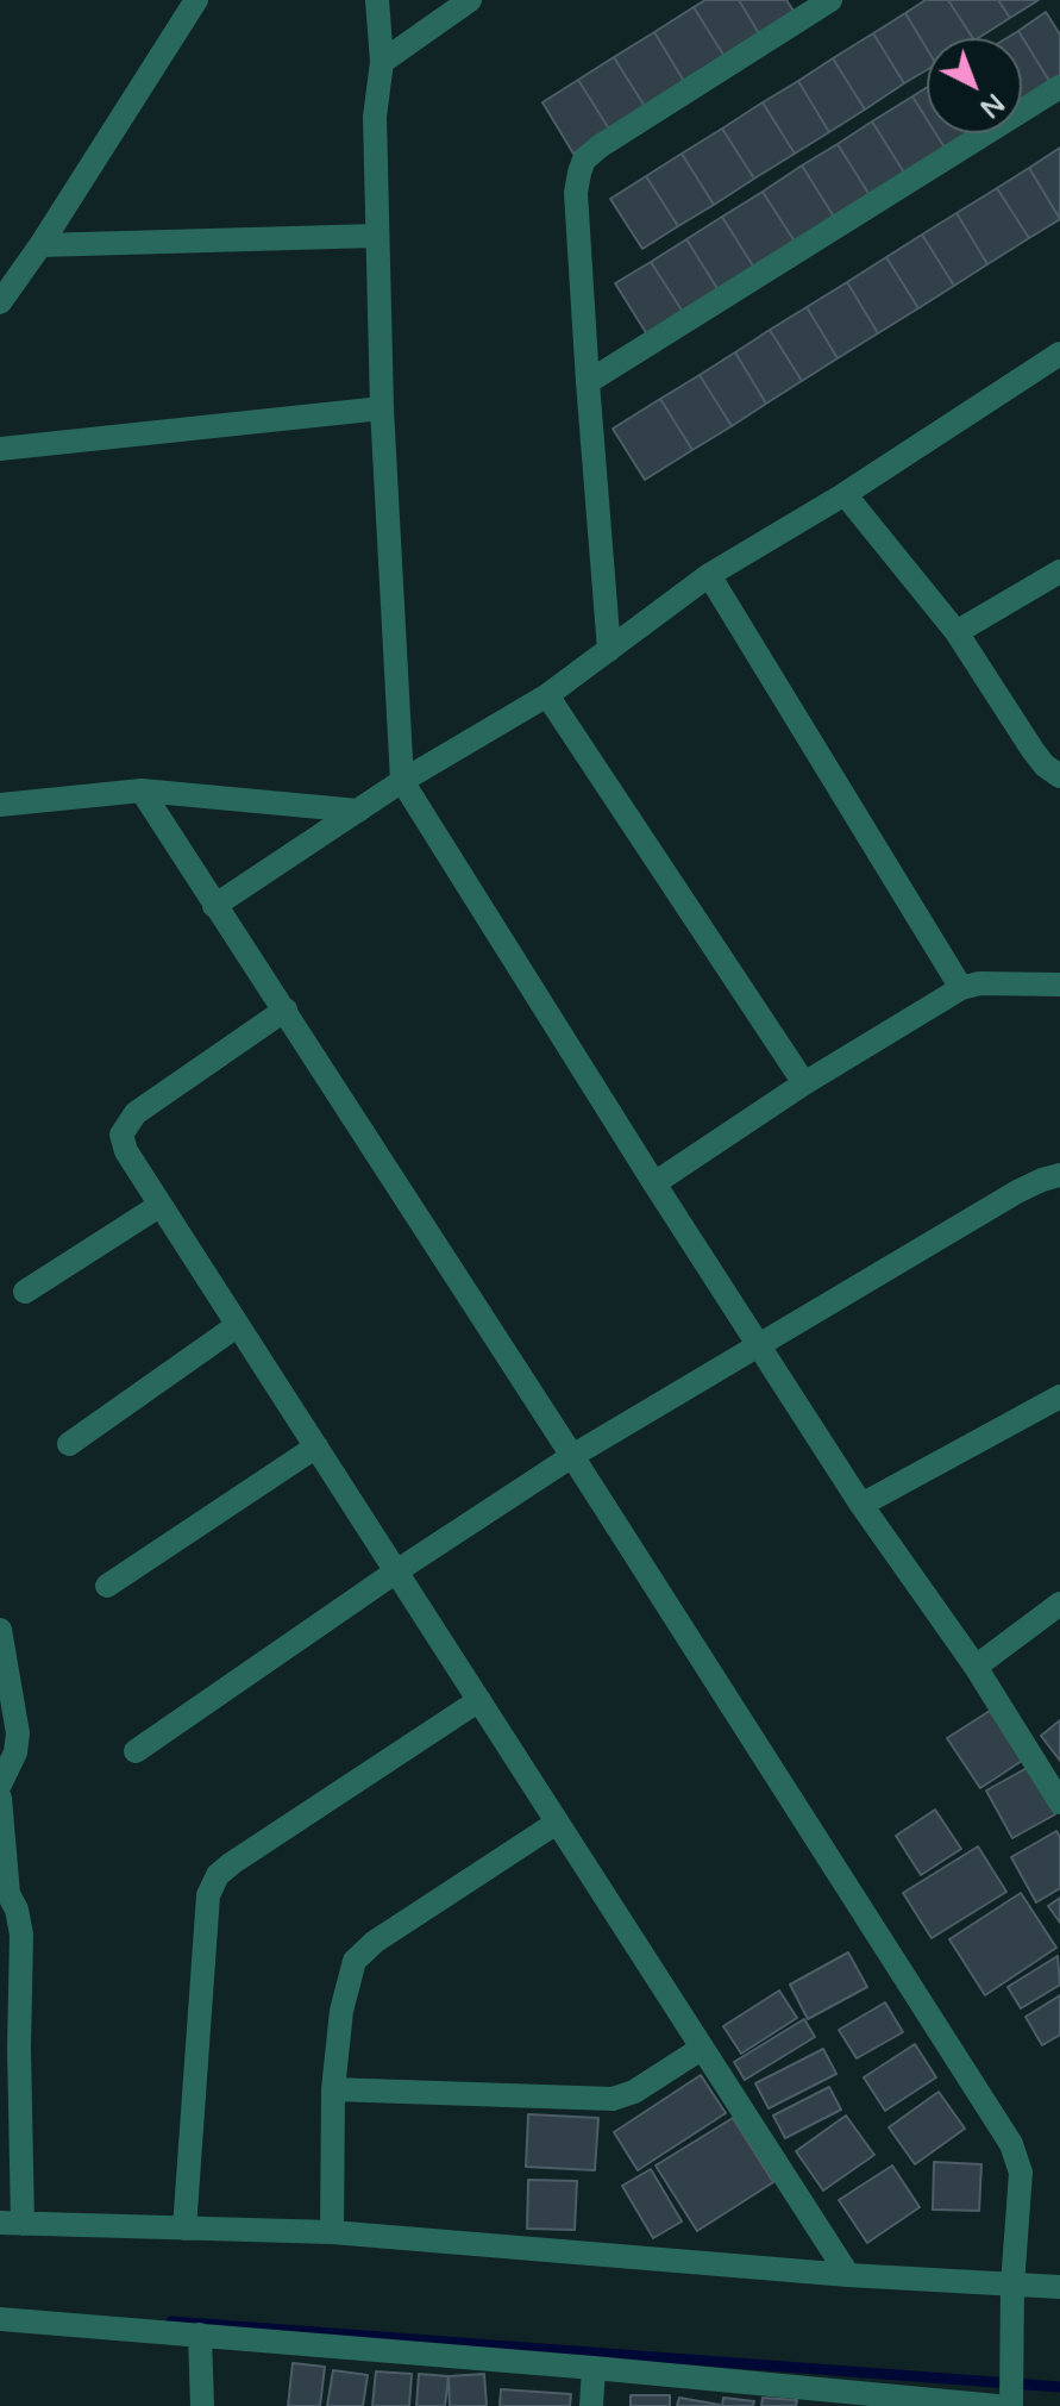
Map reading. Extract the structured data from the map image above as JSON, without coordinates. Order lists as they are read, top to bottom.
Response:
{
  "north": "bottom right"
}
